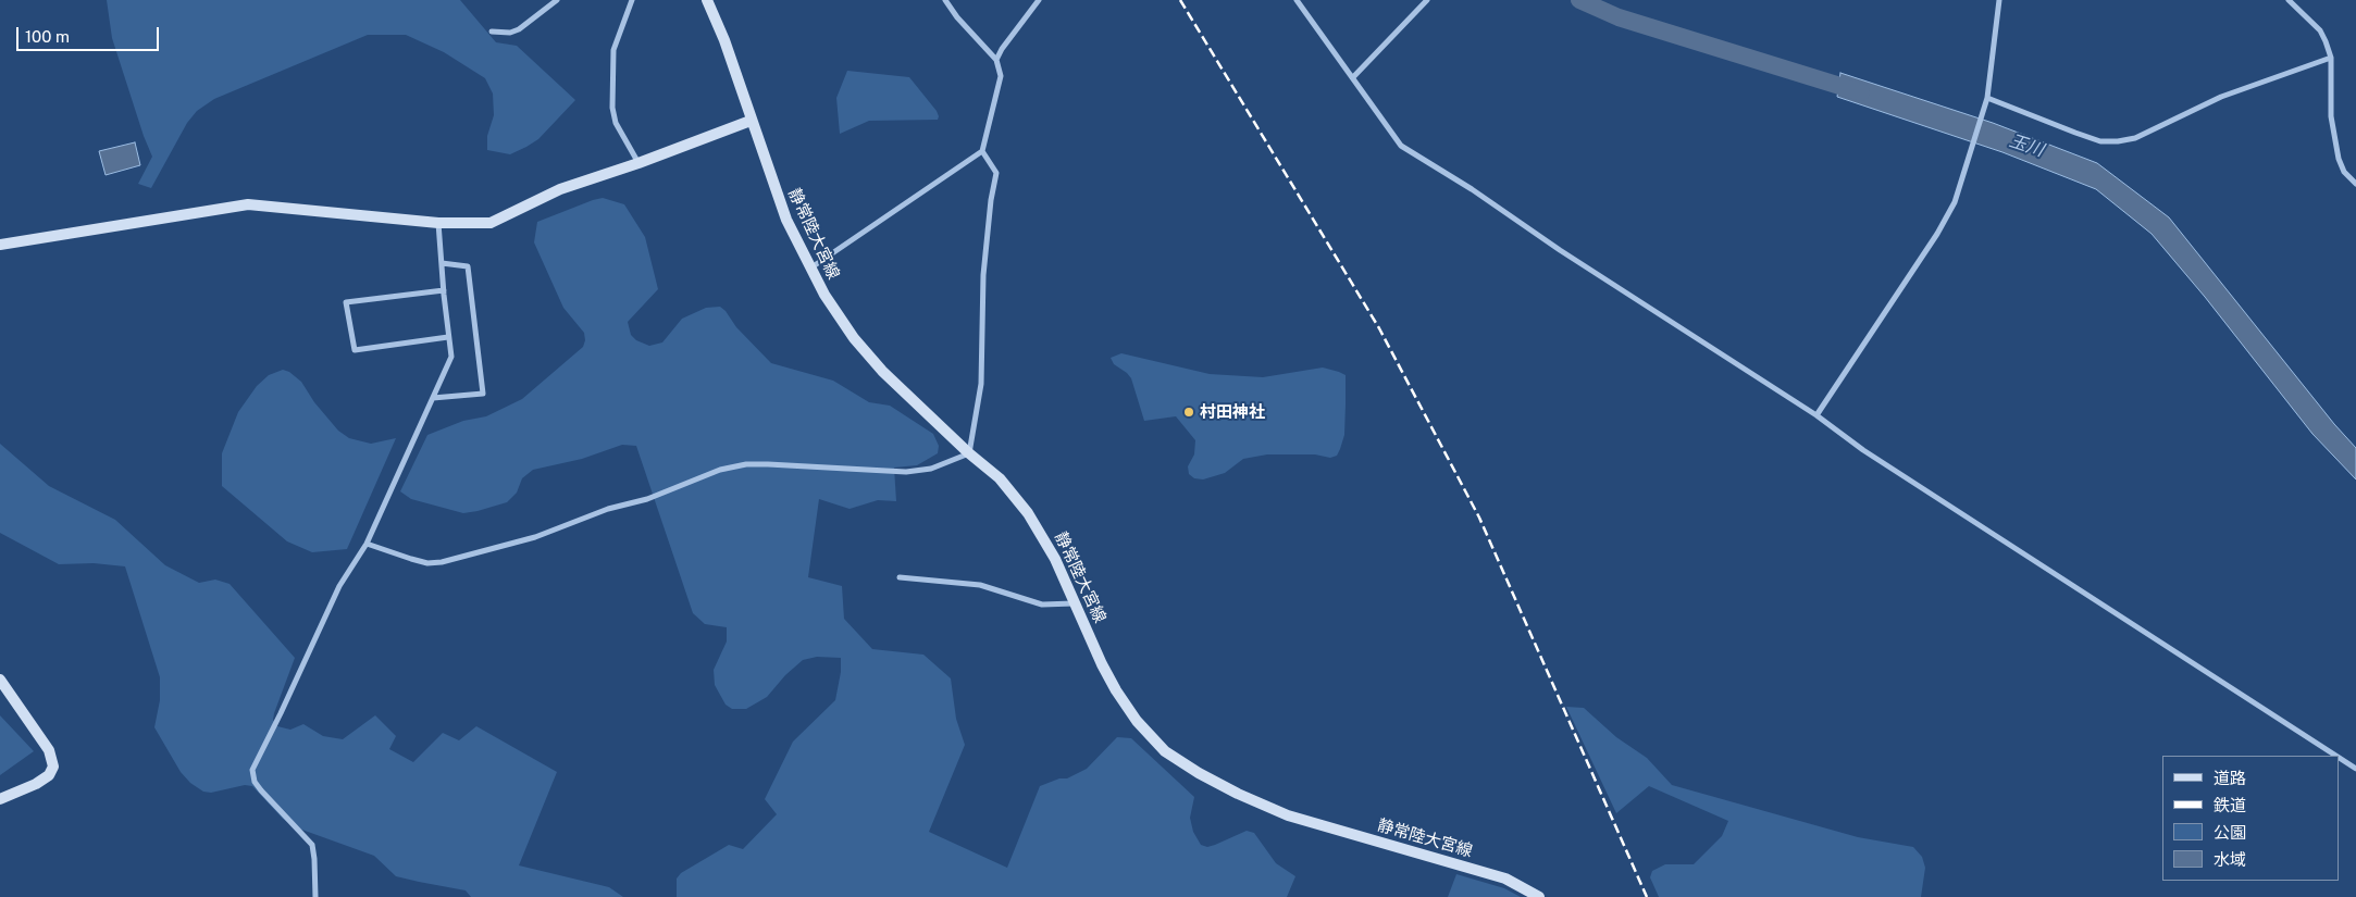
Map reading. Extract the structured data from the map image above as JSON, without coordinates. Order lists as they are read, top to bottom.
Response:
{
  "streets": {
    "main road": ["静常陸大宮線"]
  },
  "water": ["玉川"],
  "places": ["村田神社"],
  "legend": [
    "道路",
    "鉄道",
    "公園",
    "水域"
  ],
  "scale_bar": "100 m"
}
